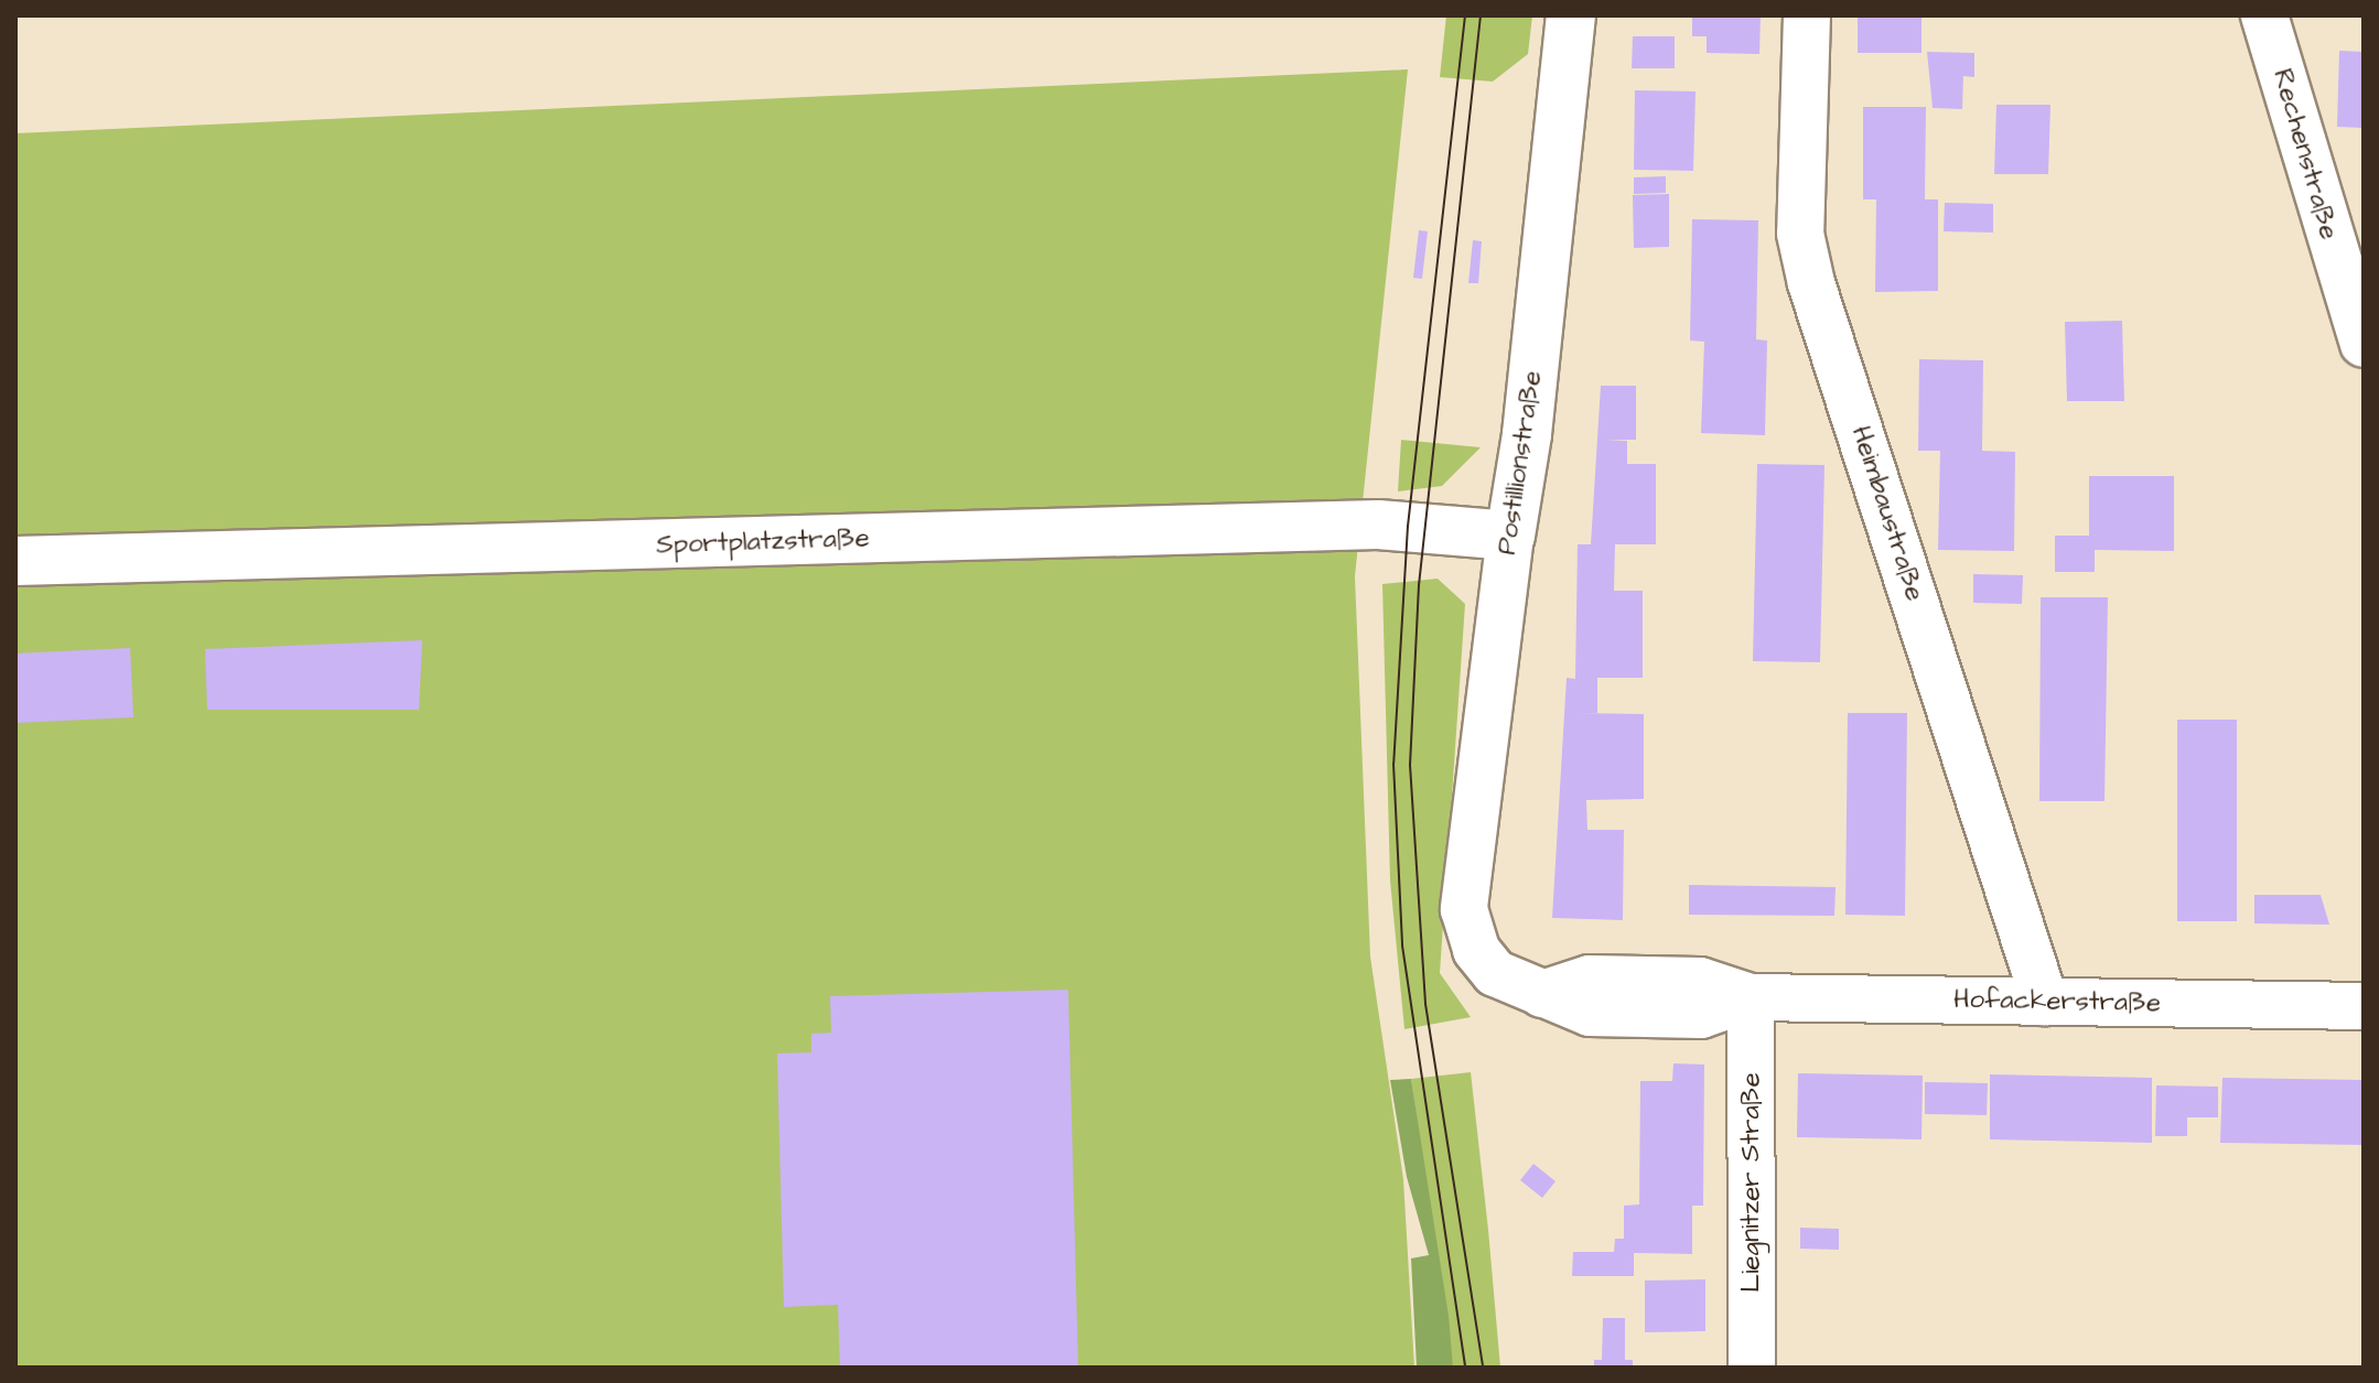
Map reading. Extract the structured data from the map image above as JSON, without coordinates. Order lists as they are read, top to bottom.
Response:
{
  "streets": {
    "street": [
      "Rechenstraße",
      "Postillionstraße",
      "Heimbaustraße",
      "Sportplatzstraße",
      "Hofackerstraße",
      "Liegnitzer Straße"
    ]
  },
  "crossings": [
    ["Postillionstraße", "Sportplatzstraße"],
    ["Postillionstraße", "Hofackerstraße"],
    ["Heimbaustraße", "Hofackerstraße"],
    ["Hofackerstraße", "Liegnitzer Straße"]
  ]
}
